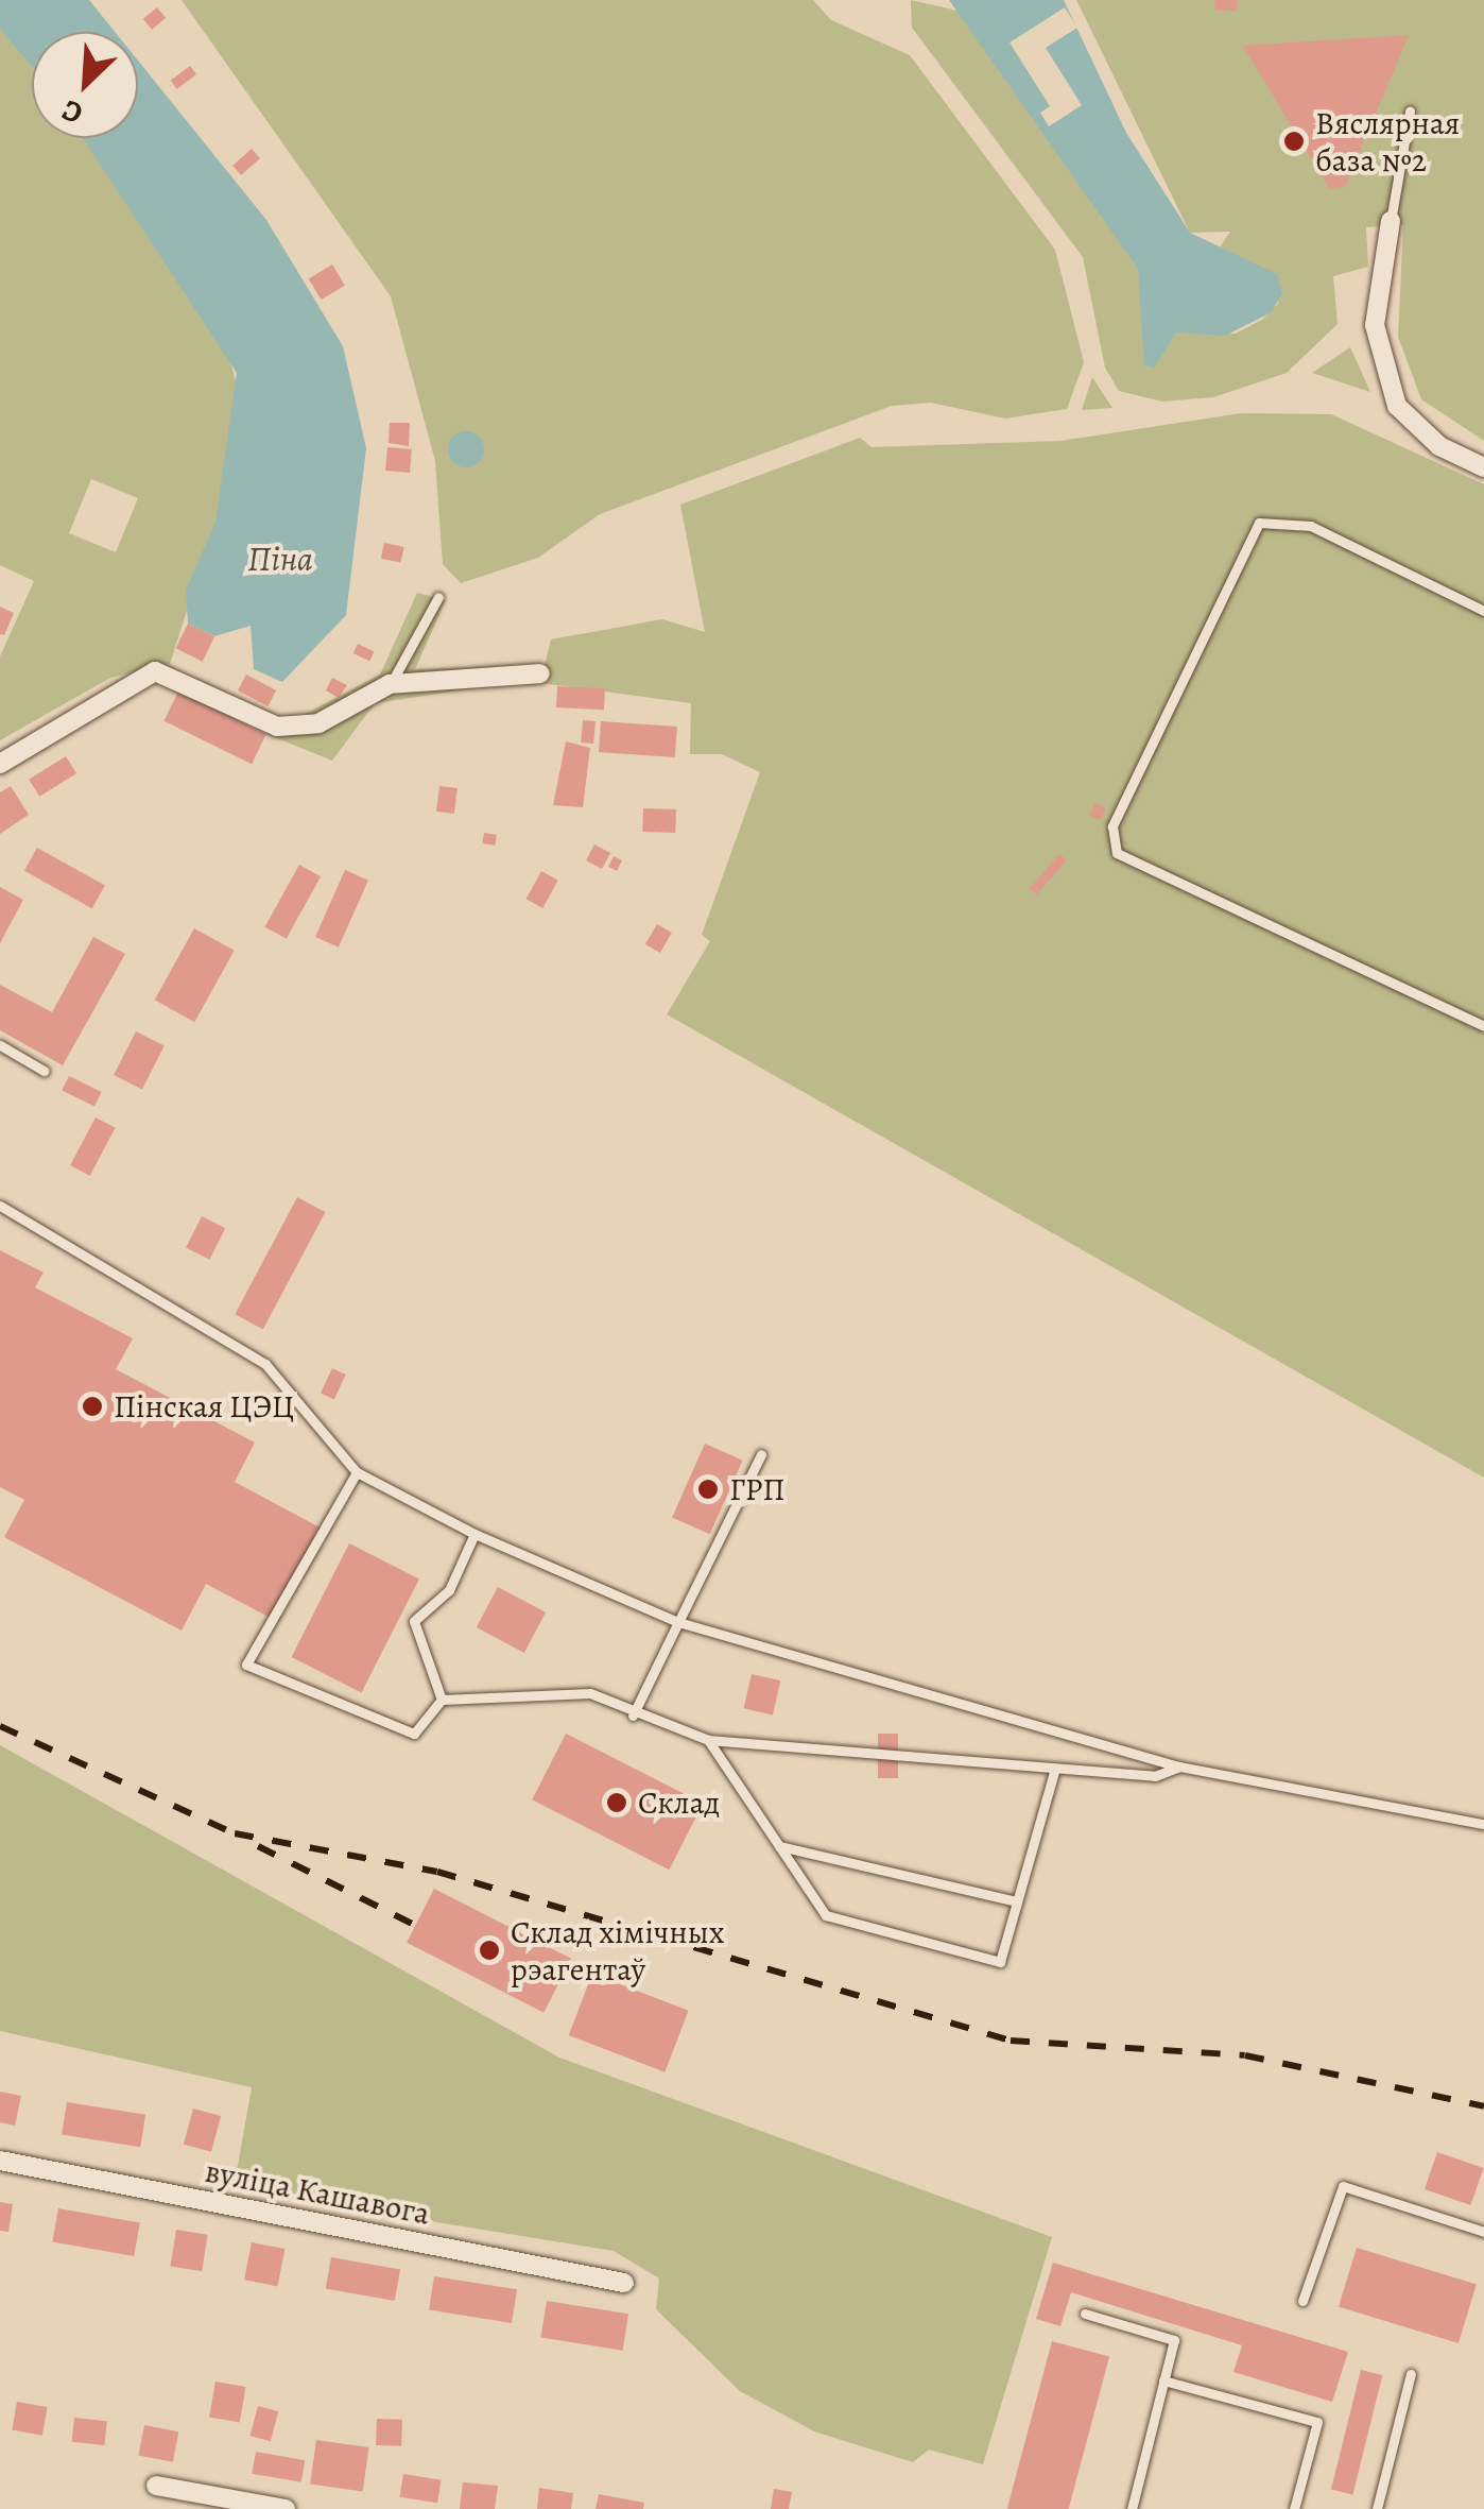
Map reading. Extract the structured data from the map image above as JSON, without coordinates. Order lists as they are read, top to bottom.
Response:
{
  "streets": {
    "street": ["вуліца Кашавога"]
  },
  "water": ["Піна"],
  "places": [
    "Вяслярная база №2",
    "Пінская ЦЭЦ",
    "ГРП",
    "Склад",
    "Склад хімічных рэагентаў"
  ],
  "north": "bottom left"
}
